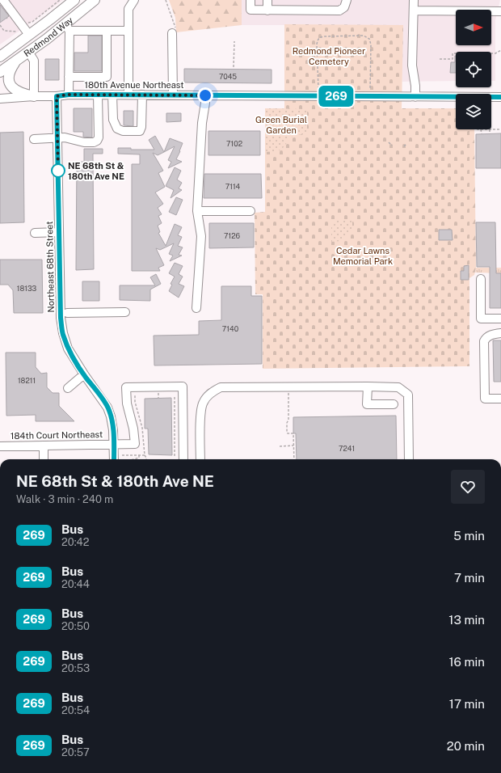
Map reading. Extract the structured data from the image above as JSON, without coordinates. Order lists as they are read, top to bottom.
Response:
{
  "streets": {
    "main road": ["Redmond Way"],
    "street": ["180th Avenue Northeast", "Northeast 68th Street", "184th Court Northeast"]
  },
  "crossings": [
    ["180th Avenue Northeast", "Northeast 68th Street"],
    ["Northeast 68th Street", "184th Court Northeast"]
  ],
  "parks": ["Redmond Pioneer Cemetery", "Green Burial Garden", "Cedar Lawns Memorial Park"],
  "places": ["NE 68th St & 180th Ave NE"],
  "lines": ["bus line 269"],
  "house_numbers": [
    "7045",
    "7102",
    "7114",
    "7126",
    "18133",
    "7140",
    "18211",
    "7241"
  ],
  "north": "right",
  "page": {
    "on_map": "269",
    "heading": ["NE 68th St & 180th Ave NE", "Walk · 3 min · 240 m"],
    "list": [
      {
        "mark": "269",
        "name": "Bus",
        "note": "20:42",
        "value": "5 min"
      },
      {
        "mark": "269",
        "name": "Bus",
        "note": "20:44",
        "value": "7 min"
      },
      {
        "mark": "269",
        "name": "Bus",
        "note": "20:50",
        "value": "13 min"
      },
      {
        "mark": "269",
        "name": "Bus",
        "note": "20:53",
        "value": "16 min"
      },
      {
        "mark": "269",
        "name": "Bus",
        "note": "20:54",
        "value": "17 min"
      },
      {
        "mark": "269",
        "name": "Bus",
        "note": "20:57",
        "value": "20 min"
      }
    ]
  }
}
